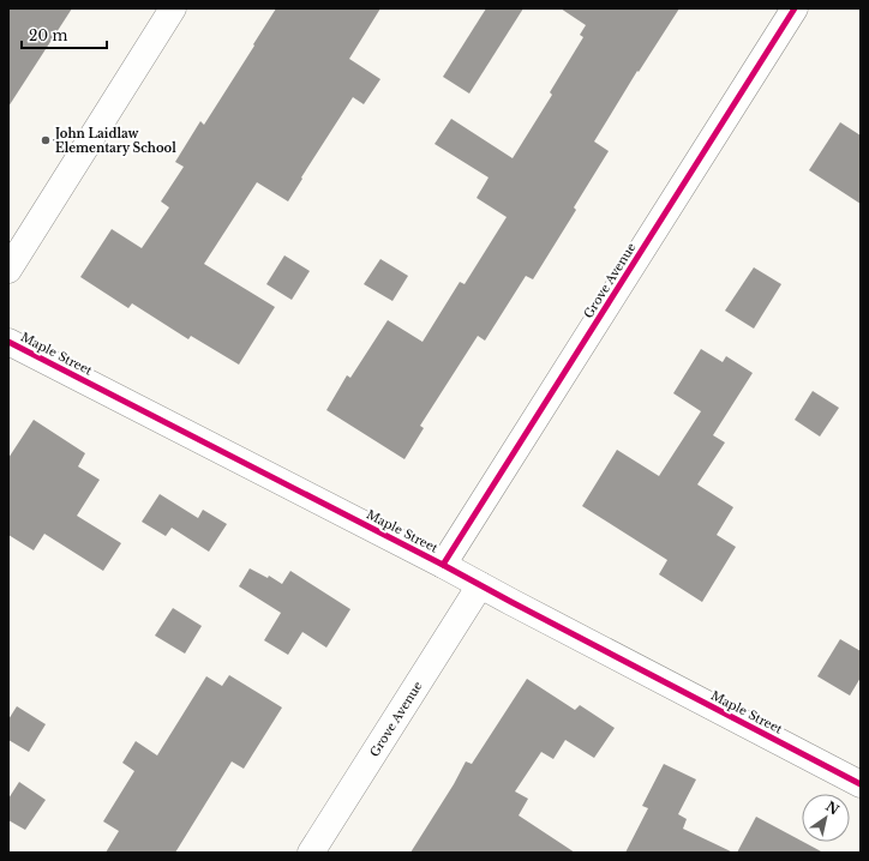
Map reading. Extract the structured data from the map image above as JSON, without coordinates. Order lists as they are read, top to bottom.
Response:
{
  "streets": {
    "street": ["Grove Avenue", "Maple Street"]
  },
  "crossings": [
    ["Grove Avenue", "Maple Street"]
  ],
  "places": ["John Laidlaw Elementary School"],
  "scale_bar": "20 m",
  "north": "top right"
}
